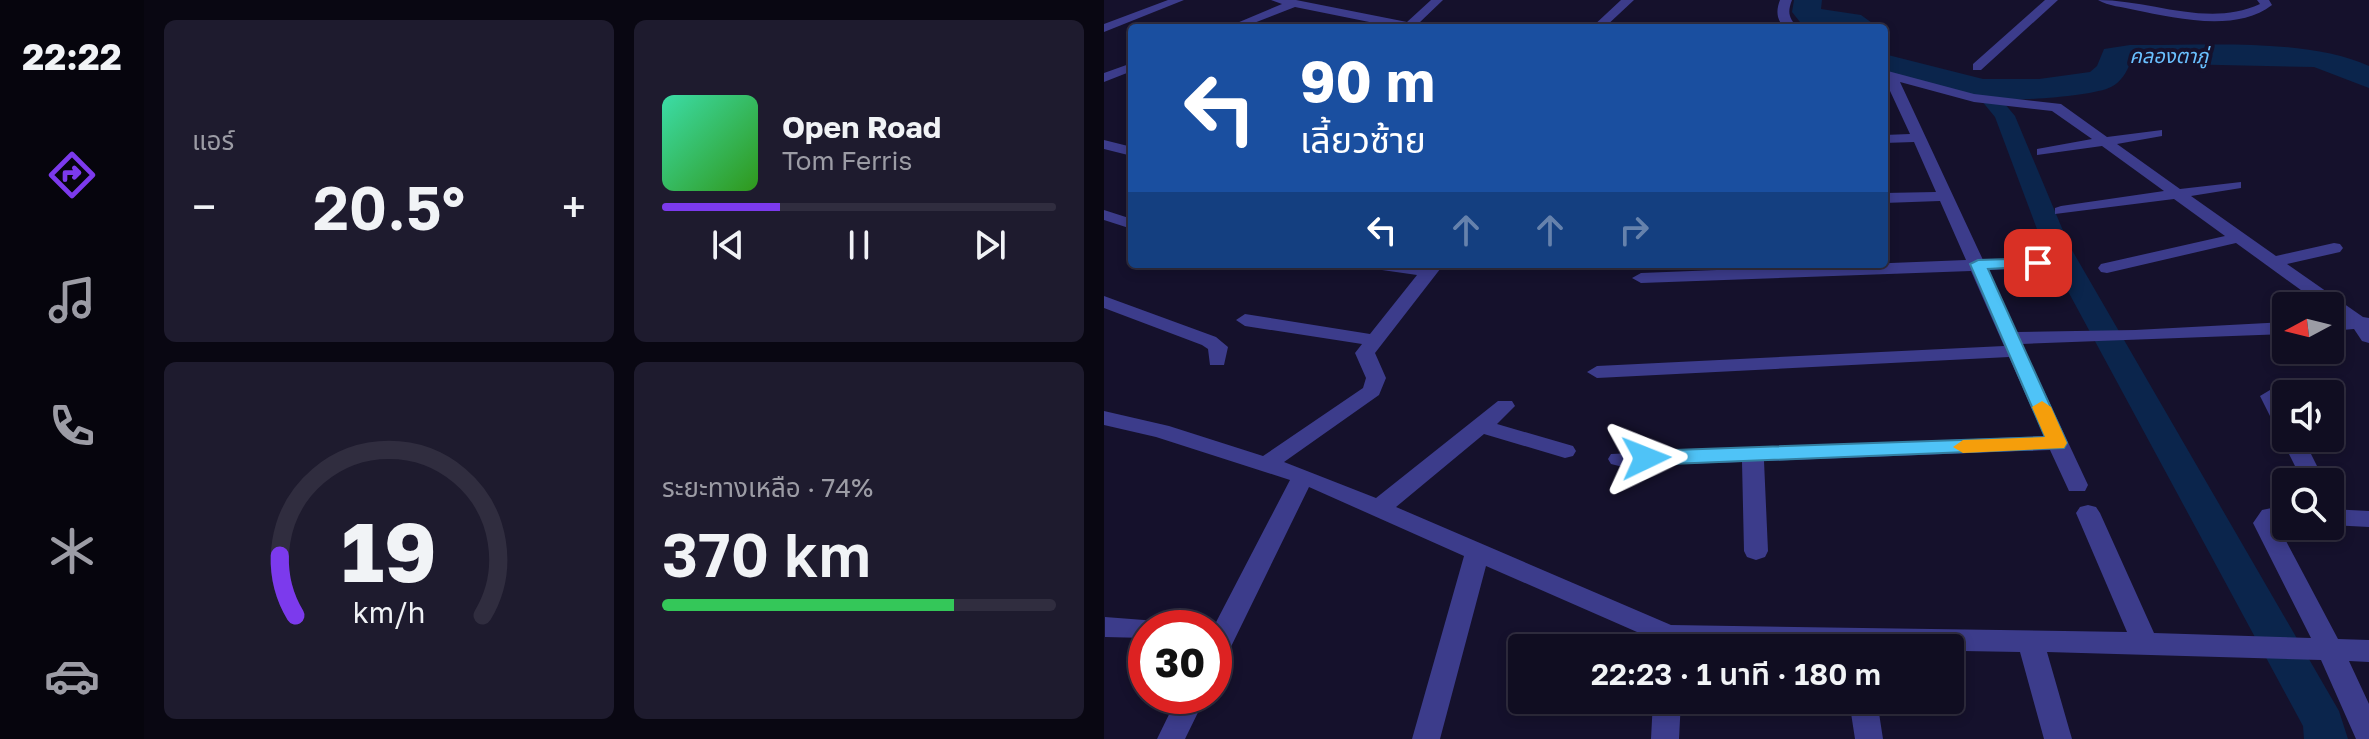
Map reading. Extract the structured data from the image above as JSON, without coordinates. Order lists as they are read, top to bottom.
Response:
{
  "water": ["คลองตาภู่"],
  "north": "left",
  "page": {
    "tabs": "22:22",
    "tile": [
      "แอร์",
      ["ระยะทางเหลือ · 74%", "370 km"]
    ],
    "turn": ["90 m", "เลี้ยวซ้าย"],
    "song": ["Open Road", "Tom Ferris"],
    "heat": ["−", "20.5°", "+"],
    "limit": "30",
    "trip": "22:23 · 1 นาที · 180 m",
    "gauge": ["19", "km/h"]
  }
}
